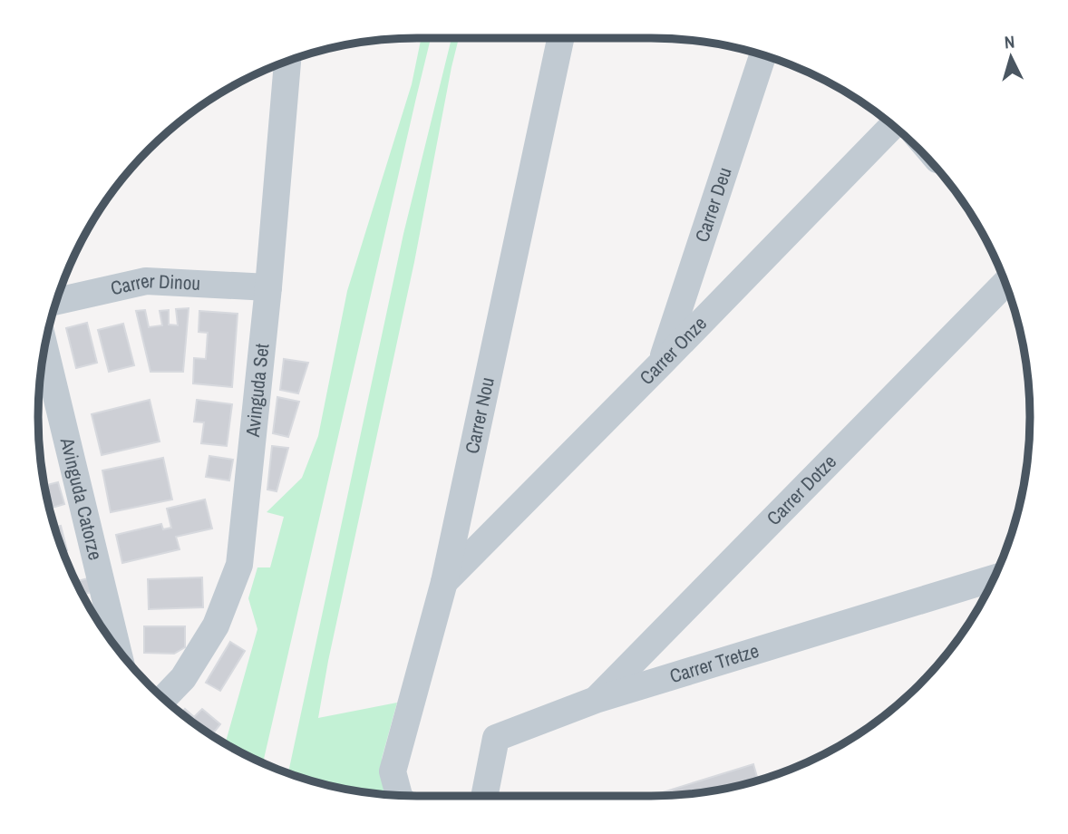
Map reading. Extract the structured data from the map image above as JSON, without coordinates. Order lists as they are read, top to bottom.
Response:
{
  "streets": {
    "street": [
      "Carrer Deu",
      "Carrer Dinou",
      "Carrer Onze",
      "Avinguda Set",
      "Carrer Nou",
      "Carrer Dotze",
      "Avinguda Catorze",
      "Carrer Tretze"
    ]
  },
  "crossings": [
    ["Carrer Deu", "Carrer Onze"],
    ["Carrer Dinou", "Avinguda Set"],
    ["Carrer Onze", "Carrer Nou"],
    ["Carrer Dotze", "Carrer Tretze"]
  ],
  "north": "top"
}
